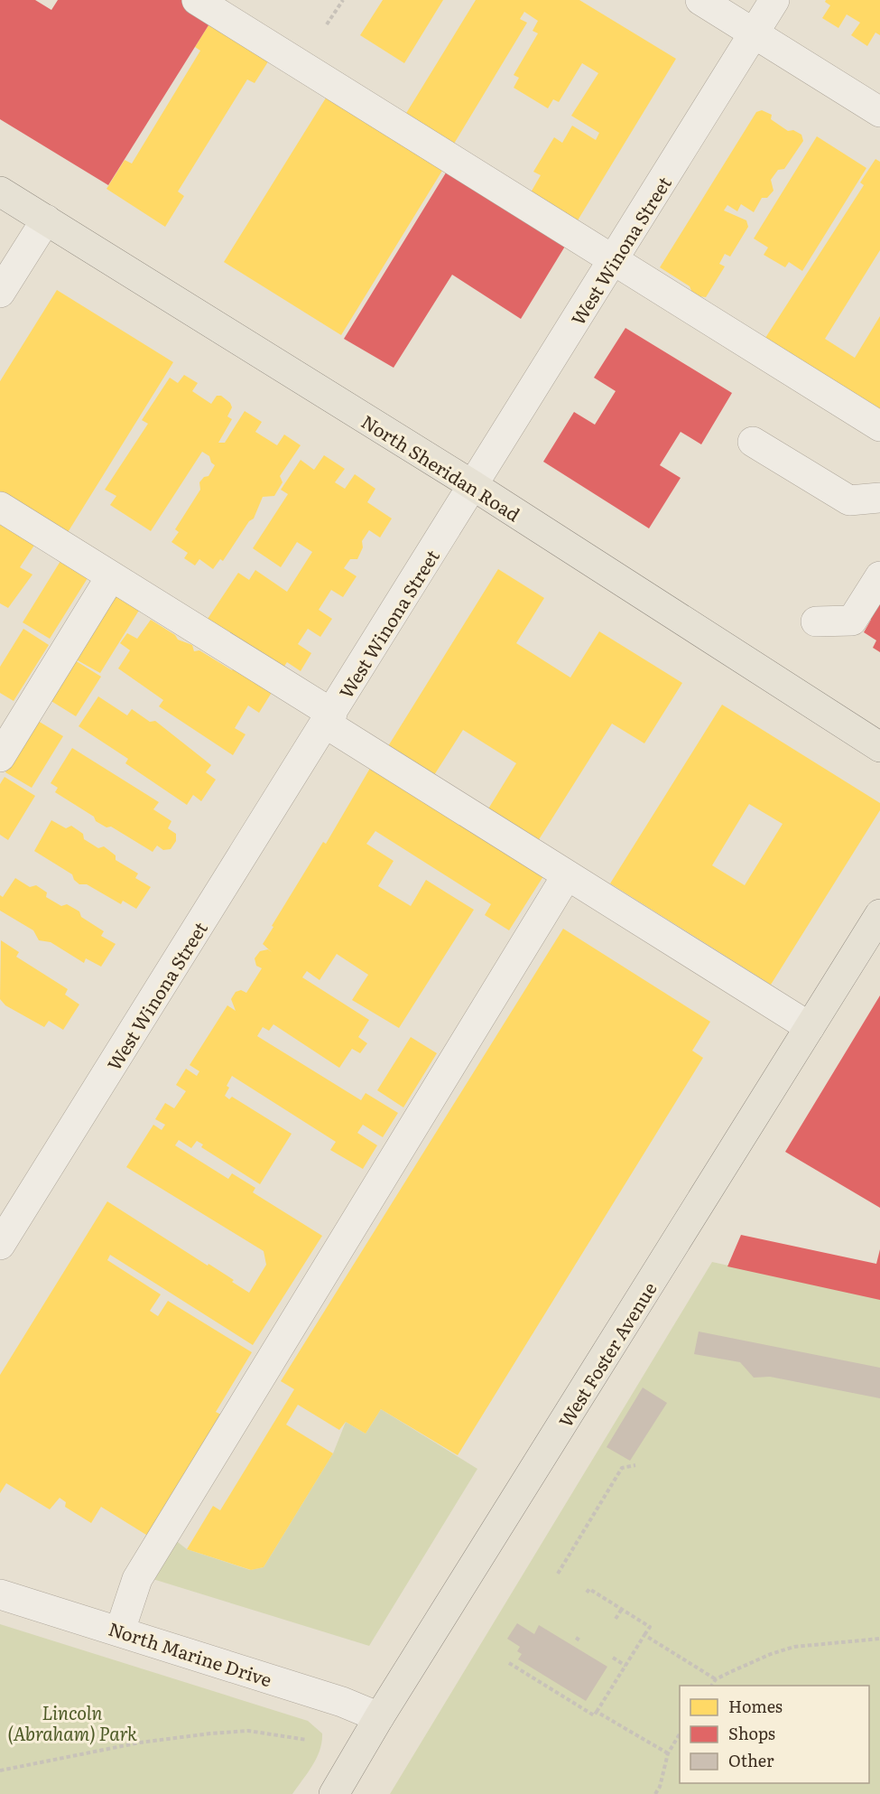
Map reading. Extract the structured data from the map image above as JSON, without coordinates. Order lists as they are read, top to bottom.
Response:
{
  "streets": {
    "main road": ["North Sheridan Road", "West Foster Avenue"],
    "street": ["West Winona Street", "North Marine Drive"]
  },
  "crossings": [
    ["West Winona Street", "North Sheridan Road"],
    ["West Foster Avenue", "North Marine Drive"]
  ],
  "parks": ["Lincoln (Abraham) Park"],
  "legend": ["Homes", "Shops", "Other"]
}
